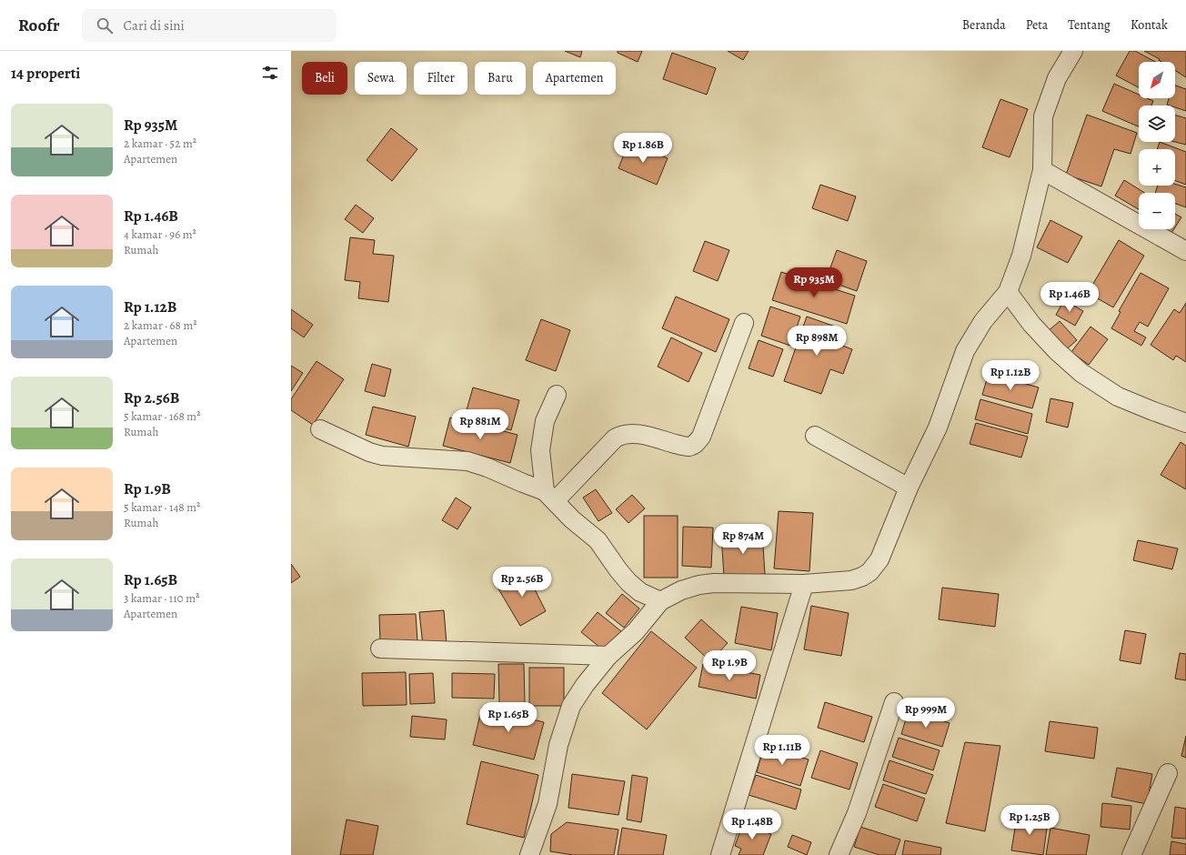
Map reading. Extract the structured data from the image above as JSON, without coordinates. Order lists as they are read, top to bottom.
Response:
{
  "north": "bottom left",
  "page": {
    "header": "Roofr",
    "search": "Cari di sini",
    "nav": [
      "Beranda",
      "Peta",
      "Tentang",
      "Kontak"
    ],
    "heading": "14 properti",
    "map_buttons": ["+", "−"],
    "chip": [
      "Beli",
      "Sewa",
      "Filter",
      "Baru",
      "Apartemen"
    ],
    "list": [
      {
        "name": "Rp 935M",
        "note": "2 kamar · 52 m² · Apartemen"
      },
      {
        "name": "Rp 1.46B",
        "note": "4 kamar · 96 m² · Rumah"
      },
      {
        "name": "Rp 1.12B",
        "note": "2 kamar · 68 m² · Apartemen"
      },
      {
        "name": "Rp 2.56B",
        "note": "5 kamar · 168 m² · Rumah"
      },
      {
        "name": "Rp 1.9B",
        "note": "5 kamar · 148 m² · Rumah"
      },
      {
        "name": "Rp 1.65B",
        "note": "3 kamar · 110 m² · Apartemen"
      }
    ],
    "price": [
      "Rp 1.86B",
      "Rp 935M",
      "Rp 1.46B",
      "Rp 898M",
      "Rp 1.12B",
      "Rp 881M",
      "Rp 874M",
      "Rp 2.56B",
      "Rp 1.9B",
      "Rp 999M",
      "Rp 1.65B",
      "Rp 1.11B",
      "Rp 1.25B",
      "Rp 1.48B"
    ]
  }
}
